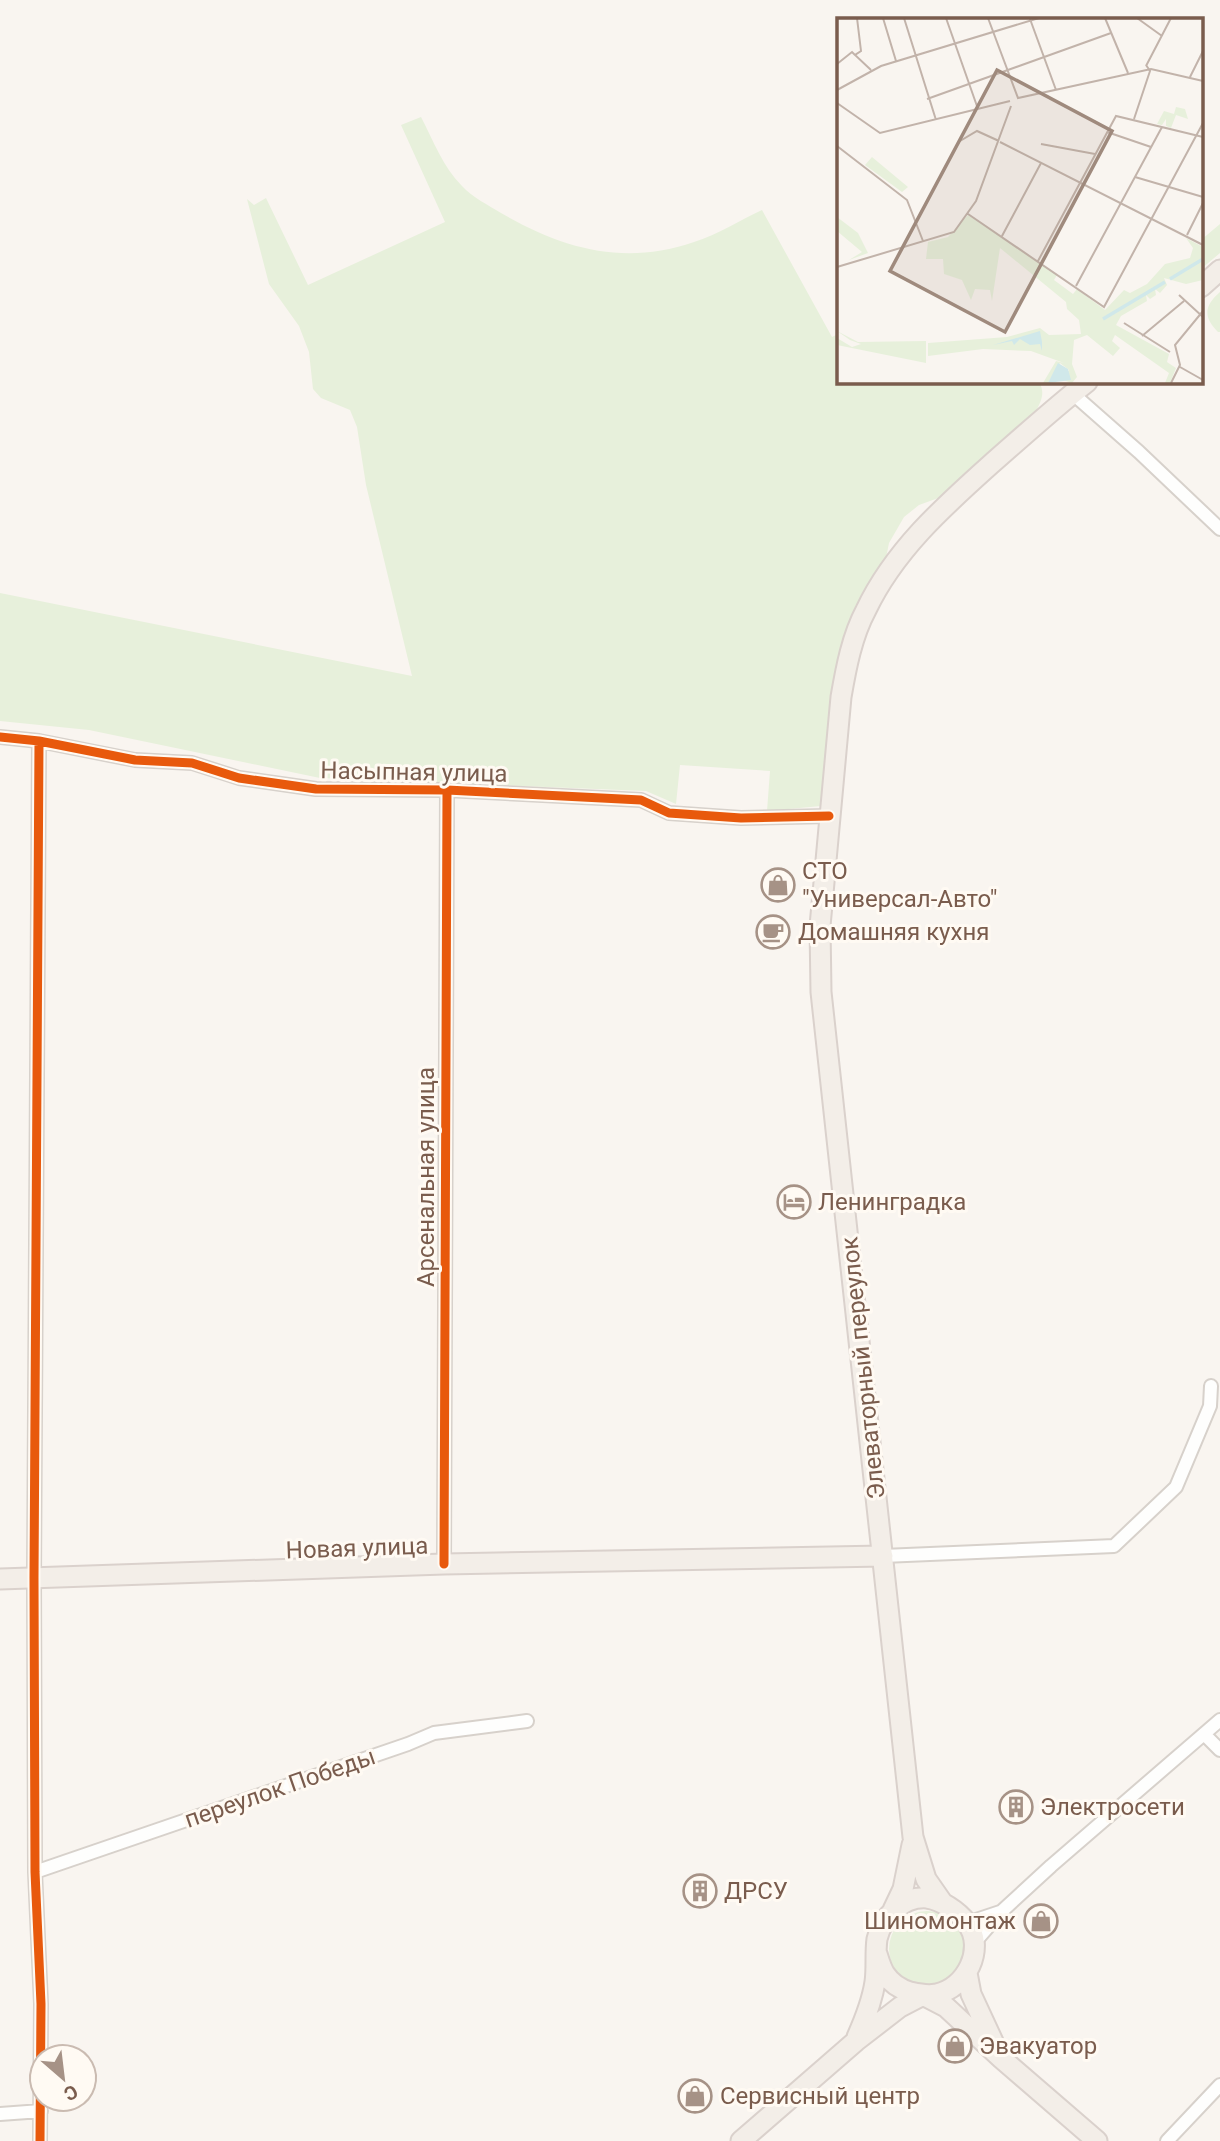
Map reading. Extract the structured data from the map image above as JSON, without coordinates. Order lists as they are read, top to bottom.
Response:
{
  "streets": {
    "main road": ["Элеваторный переулок", "Новая улица"],
    "street": ["Насыпная улица", "Арсенальная улица", "переулок Победы"]
  },
  "crossings": [
    ["Насыпная улица", "Арсенальная улица"],
    ["Насыпная улица", "Элеваторный переулок"],
    ["Арсенальная улица", "Новая улица"],
    ["Элеваторный переулок", "Новая улица"]
  ],
  "places": {
    "shop": [
      "СТО \"Универсал-Авто\"",
      "Шиномонтаж",
      "Эвакуатор",
      "Сервисный центр"
    ],
    "cafe": ["Домашняя кухня"],
    "hotel": ["Ленинградка"],
    "building": ["Электросети", "ДРСУ"]
  },
  "north": "bottom right"
}
